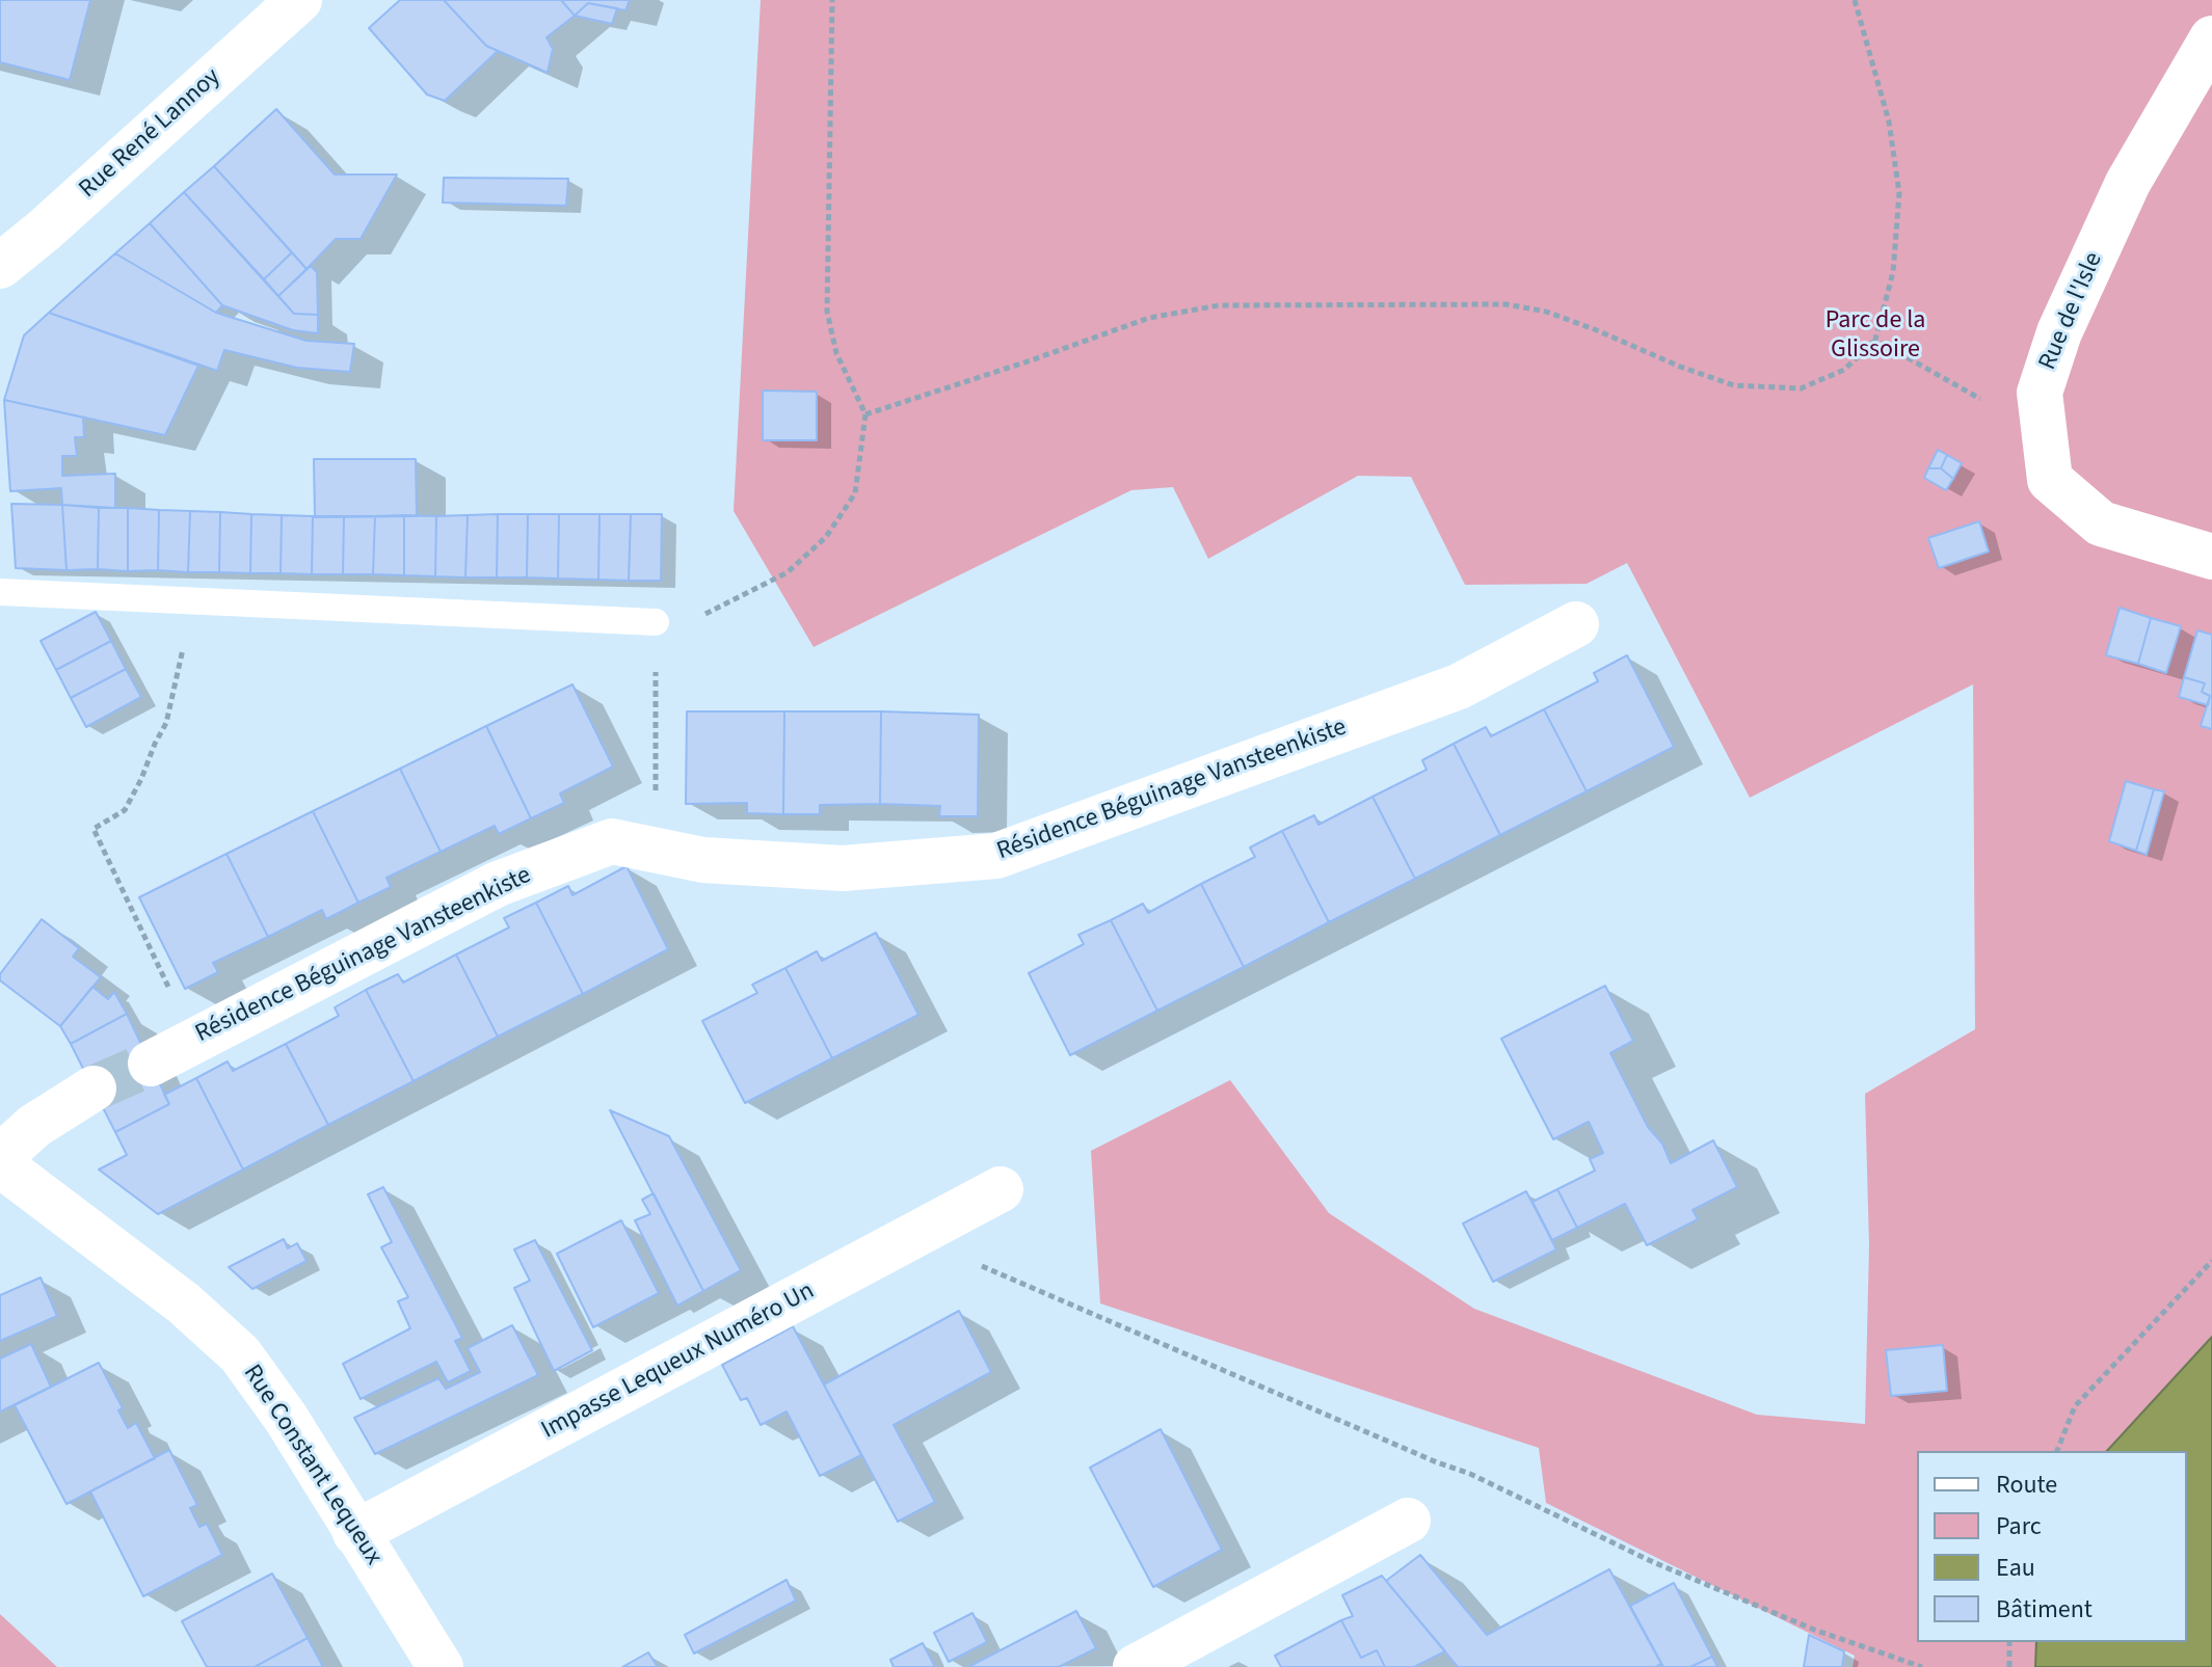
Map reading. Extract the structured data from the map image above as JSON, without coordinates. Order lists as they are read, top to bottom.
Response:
{
  "streets": {
    "street": [
      "Rue René Lannoy",
      "Rue de l'Isle",
      "Résidence Béguinage Vansteenkiste",
      "Impasse Lequeux Numéro Un",
      "Rue Constant Lequeux"
    ]
  },
  "crossings": [
    ["Impasse Lequeux Numéro Un", "Rue Constant Lequeux"]
  ],
  "parks": ["Parc de la Glissoire"],
  "legend": [
    "Route",
    "Parc",
    "Eau",
    "Bâtiment"
  ]
}
